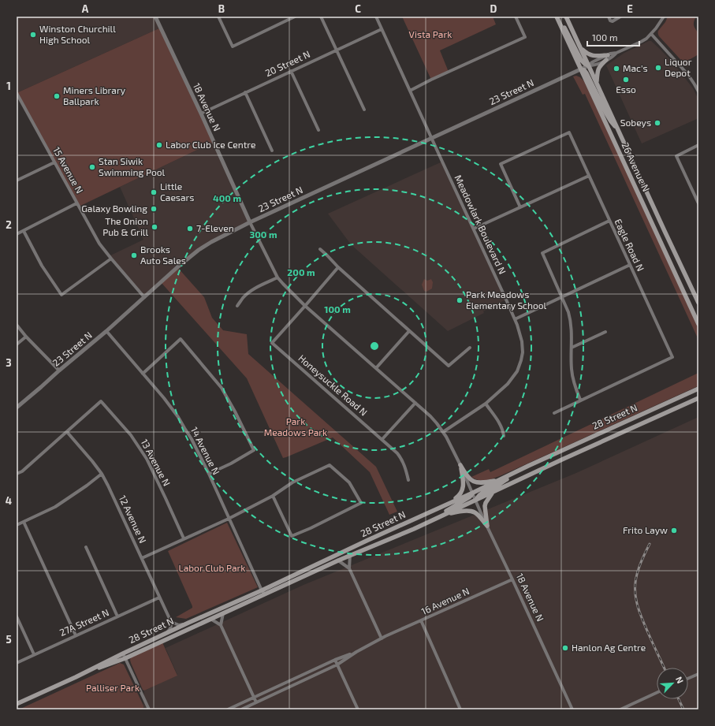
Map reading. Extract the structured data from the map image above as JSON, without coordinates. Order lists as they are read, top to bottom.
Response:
{
  "streets": {
    "main road": ["26 Avenue N", "28 Street N"],
    "street": [
      "20 Street N",
      "23 Street N",
      "18 Avenue N",
      "15 Avenue N",
      "Meadowlark Boulevard N",
      "Eagle Road N",
      "Honeysuckle Road N",
      "14 Avenue N",
      "13 Avenue N",
      "12 Avenue N",
      "16 Avenue N",
      "27A Street N"
    ]
  },
  "crossings": [
    ["20 Street N", "18 Avenue N"],
    ["20 Street N", "Meadowlark Boulevard N"],
    ["23 Street N", "18 Avenue N"],
    ["23 Street N", "26 Avenue N"],
    ["23 Street N", "15 Avenue N"],
    ["23 Street N", "Meadowlark Boulevard N"],
    ["23 Street N", "14 Avenue N"],
    ["18 Avenue N", "Meadowlark Boulevard N"],
    ["18 Avenue N", "Honeysuckle Road N"],
    ["18 Avenue N", "28 Street N"],
    ["18 Avenue N", "16 Avenue N"],
    ["28 Street N", "14 Avenue N"],
    ["13 Avenue N", "12 Avenue N"],
    ["12 Avenue N", "27A Street N"]
  ],
  "parks": [
    "Vista Park",
    "Park Meadows Park",
    "Labor Club Park",
    "Palliser Park"
  ],
  "places": [
    "Winston Churchill High School",
    "Liquor Depot",
    "Mac's",
    "Esso",
    "Miners Library Ballpark",
    "Sobeys",
    "Labor Club Ice Centre",
    "Stan Siwik Swimming Pool",
    "Little Caesars",
    "Galaxy Bowling",
    "The Onion Pub & Grill",
    "7-Eleven",
    "Brooks Auto Sales",
    "Park Meadows Elementary School",
    "Frito Layw",
    "Hanlon Ag Centre"
  ],
  "scale_bar": "100 m",
  "north": "top right",
  "grid": {
    "columns": [
      "A",
      "B",
      "C",
      "D",
      "E"
    ],
    "rows": [
      "1",
      "2",
      "3",
      "4",
      "5"
    ]
  },
  "rings": [
    "400 m",
    "300 m",
    "200 m",
    "100 m"
  ]
}
